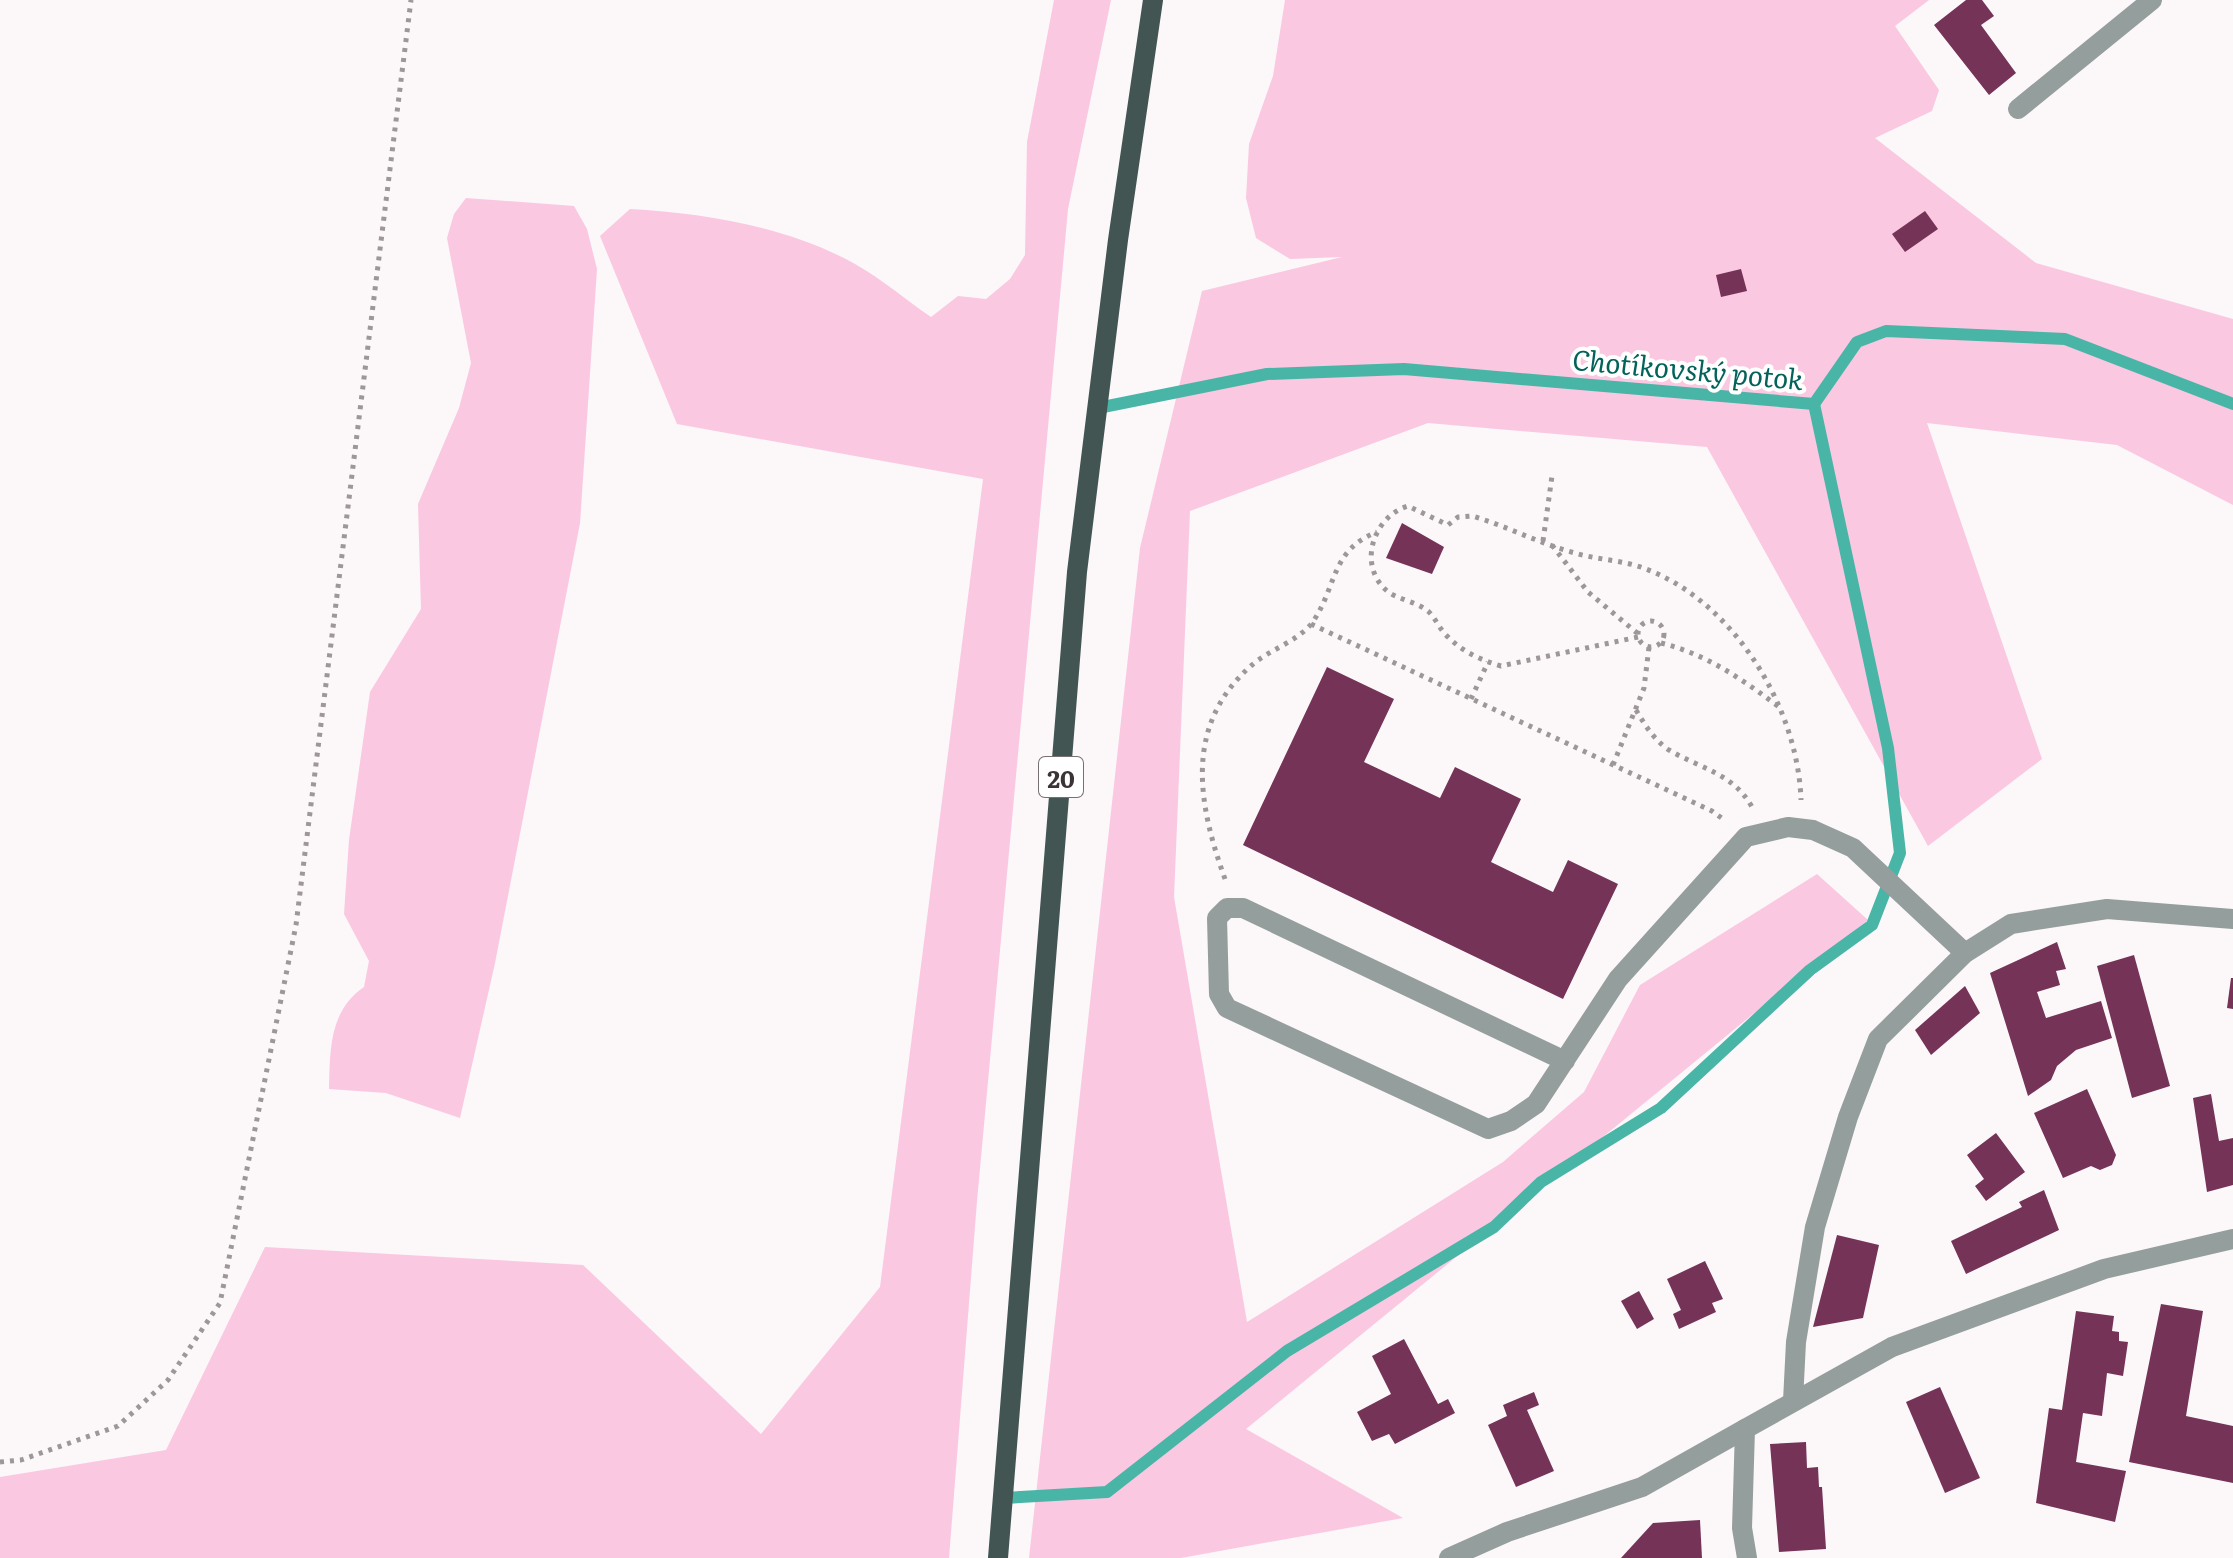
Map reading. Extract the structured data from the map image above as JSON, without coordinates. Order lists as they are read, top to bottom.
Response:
{
  "streets": {
    "main road": ["20"]
  },
  "water": ["Chotíkovský potok"]
}
